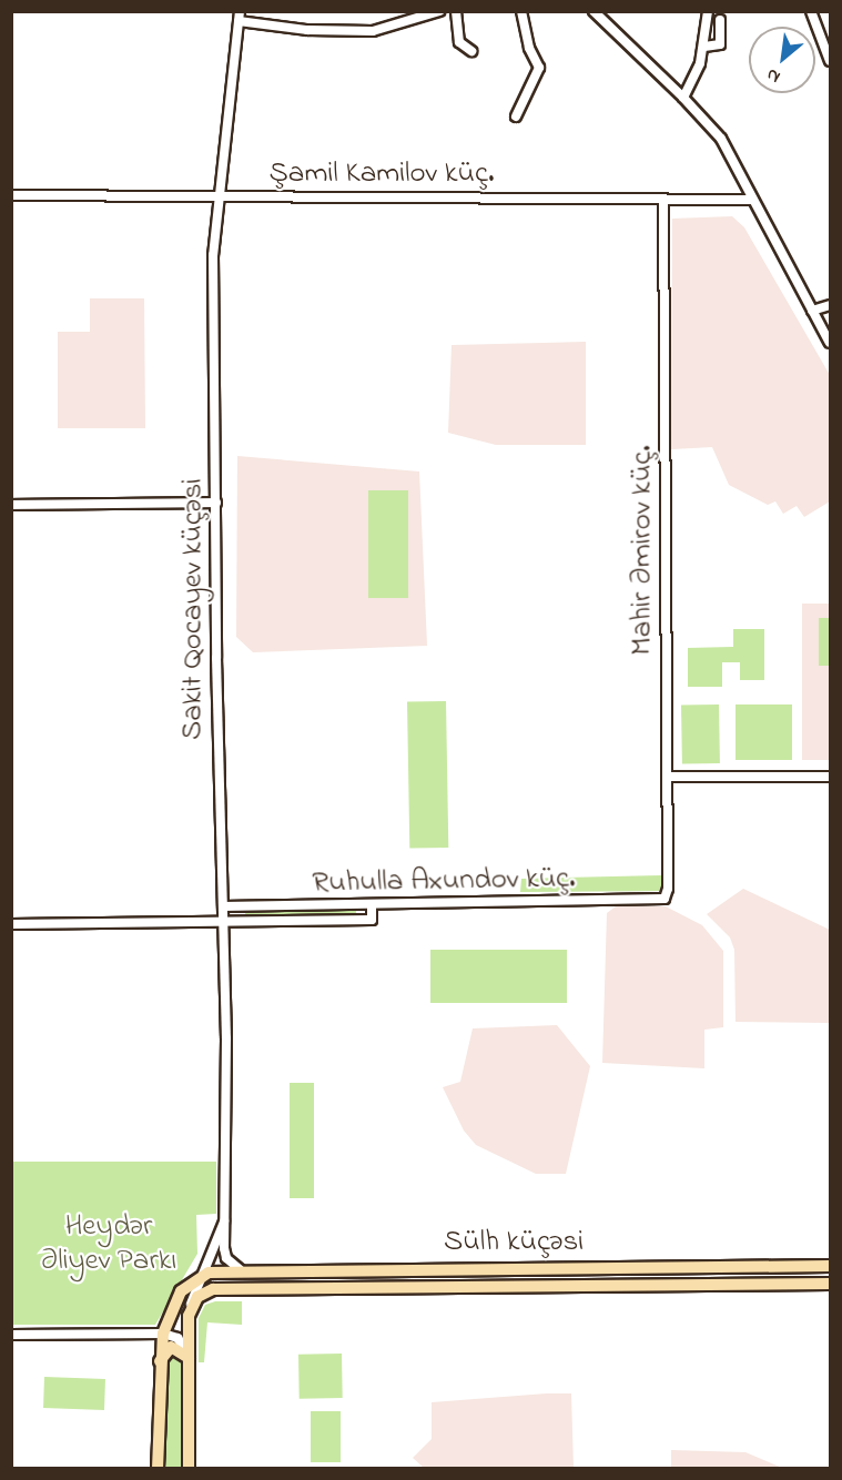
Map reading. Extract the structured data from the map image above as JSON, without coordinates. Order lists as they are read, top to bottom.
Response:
{
  "streets": {
    "main road": ["Sülh küçəsi"],
    "street": [
      "Şamil Kamilov küç.",
      "Mahir Əmirov küç.",
      "Sakit Qocayev küçəsi",
      "Ruhulla Axundov küç."
    ]
  },
  "crossings": [
    ["Şamil Kamilov küç.", "Mahir Əmirov küç."],
    ["Şamil Kamilov küç.", "Sakit Qocayev küçəsi"],
    ["Mahir Əmirov küç.", "Ruhulla Axundov küç."],
    ["Sakit Qocayev küçəsi", "Ruhulla Axundov küç."],
    ["Sakit Qocayev küçəsi", "Sülh küçəsi"]
  ],
  "parks": ["Heydər Əliyev Parkı"],
  "north": "bottom left"
}
